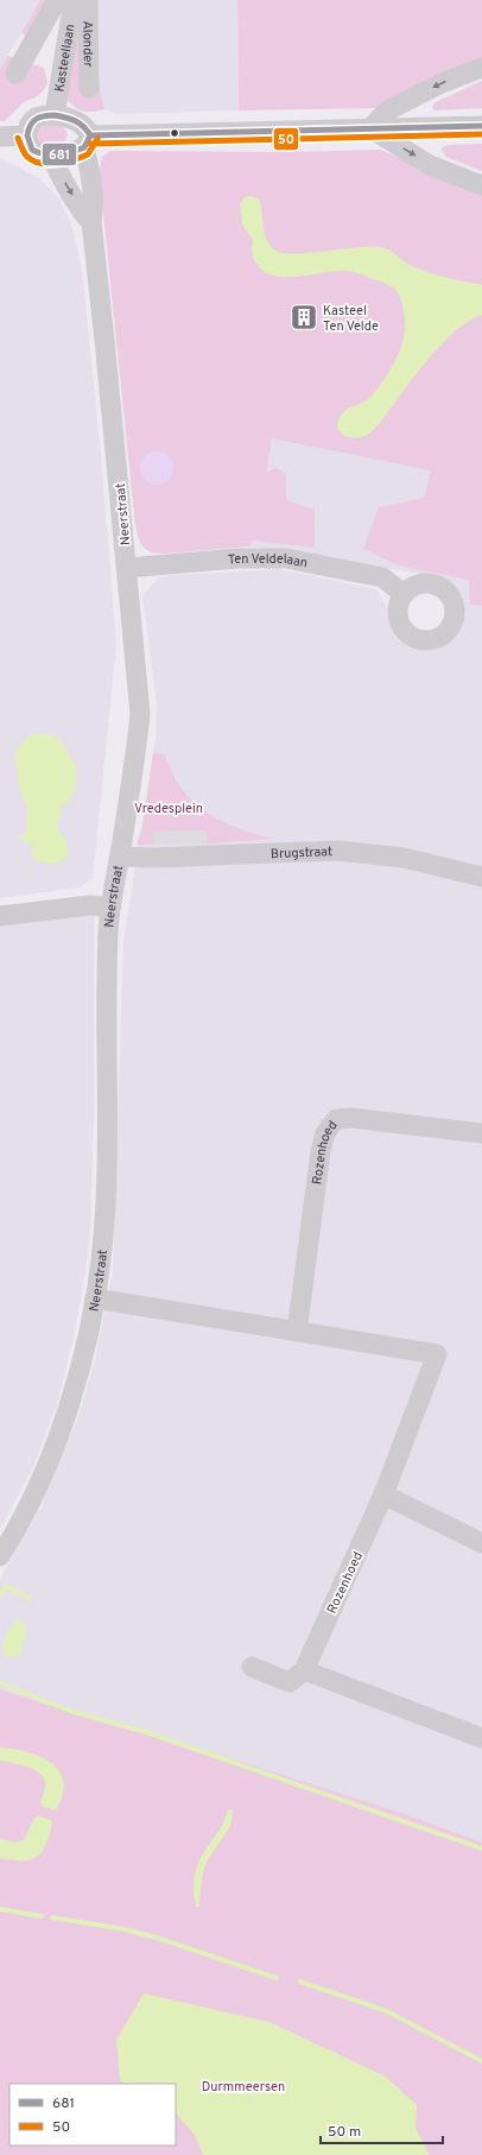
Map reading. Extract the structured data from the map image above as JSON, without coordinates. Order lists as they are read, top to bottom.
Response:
{
  "streets": {
    "street": [
      "Alonder",
      "Kasteellaan",
      "Neerstraat",
      "Ten Veldelaan",
      "Brugstraat",
      "Rozenhoed"
    ]
  },
  "crossings": [
    ["Kasteellaan", "Neerstraat"],
    ["Neerstraat", "Ten Veldelaan"],
    ["Neerstraat", "Brugstraat"],
    ["Neerstraat", "Rozenhoed"]
  ],
  "parks": ["Vredesplein", "Durmmeersen"],
  "places": {
    "building": ["Kasteel Ten Velde"]
  },
  "lines": ["transit line 681", "transit line 50"],
  "legend": ["681", "50"],
  "scale_bar": "50 m"
}
